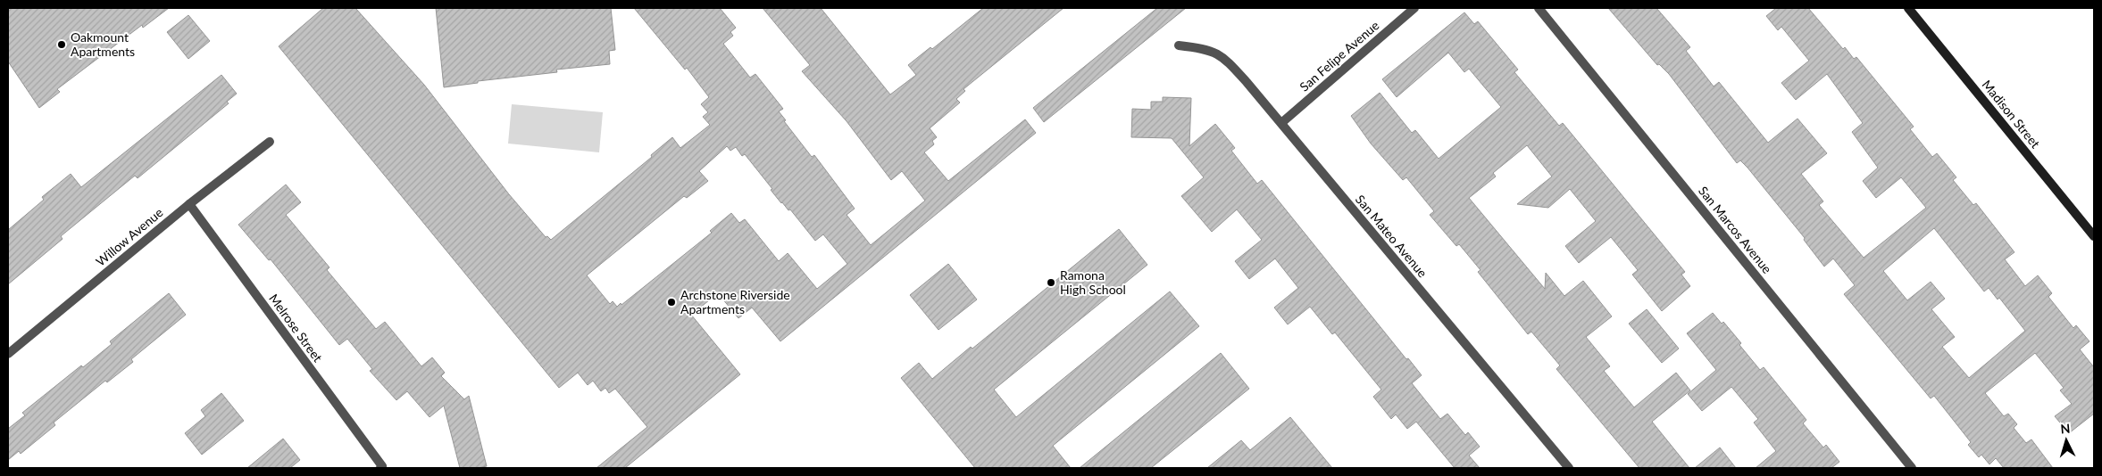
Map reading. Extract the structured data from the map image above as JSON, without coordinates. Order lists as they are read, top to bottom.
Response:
{
  "streets": {
    "main road": ["Madison Street"],
    "street": [
      "San Felipe Avenue",
      "San Marcos Avenue",
      "San Mateo Avenue",
      "Willow Avenue",
      "Melrose Street"
    ]
  },
  "crossings": [
    ["San Felipe Avenue", "San Mateo Avenue"],
    ["Willow Avenue", "Melrose Street"]
  ],
  "places": ["Oakmount Apartments", "Ramona High School", "Archstone Riverside Apartments"],
  "north": "top"
}
